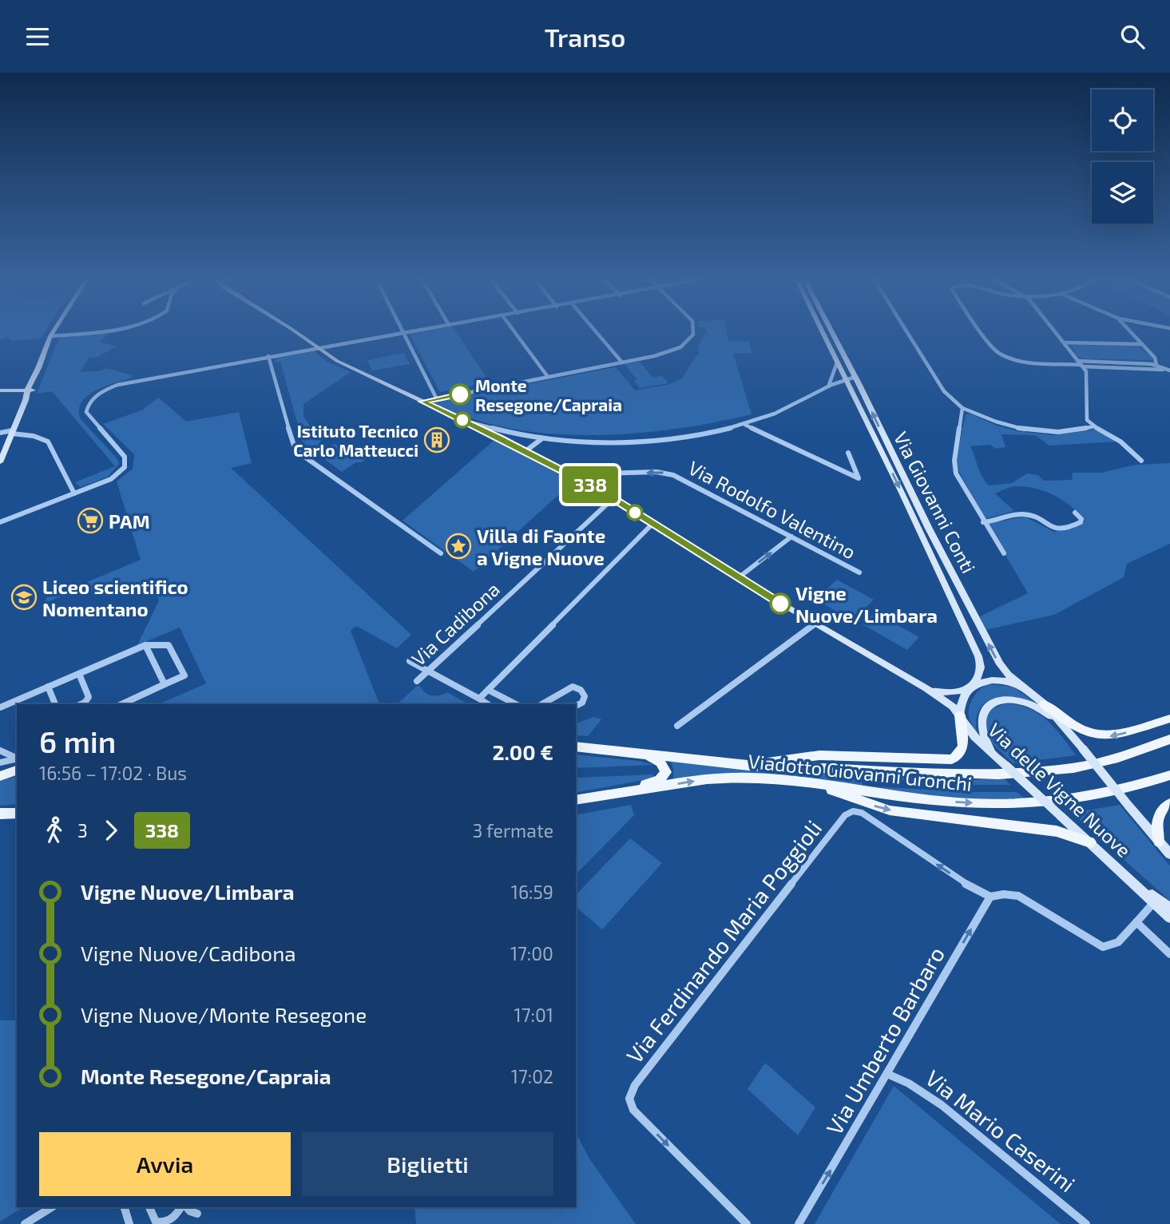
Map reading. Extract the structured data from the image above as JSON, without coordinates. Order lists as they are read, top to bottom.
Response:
{
  "streets": {
    "main road": ["Via Giovanni Conti", "Viadotto Giovanni Gronchi", "Via delle Vigne Nuove"],
    "street": [
      "Via Rodolfo Valentino",
      "Via Cadibona",
      "Via Ferdinando Maria Poggioli",
      "Via Umberto Barbaro",
      "Via Mario Caserini"
    ]
  },
  "crossings": [
    ["Via Giovanni Conti", "Via delle Vigne Nuove"],
    ["Via Rodolfo Valentino", "Via delle Vigne Nuove"],
    ["Via Cadibona", "Via delle Vigne Nuove"],
    ["Via Ferdinando Maria Poggioli", "Via Umberto Barbaro"],
    ["Via Umberto Barbaro", "Via Mario Caserini"]
  ],
  "one_way": ["Via Umberto Barbaro"],
  "places": {
    "other": ["Monte Resegone/Capraia", "Vigne Nuove/Limbara"],
    "building": ["Istituto Tecnico Carlo Matteucci"],
    "supermarket": ["PAM"],
    "place": ["Villa di Faonte a Vigne Nuove"],
    "school or university": ["Liceo scientifico Nomentano"]
  },
  "lines": ["bus line 338"],
  "page": {
    "header": "Transo",
    "on_map": "338",
    "heading": ["6 min", "16:56 – 17:02 · Bus", "2.00 €"],
    "legs": ["3", "338", "3 fermate"],
    "list": [
      {
        "name": "Vigne Nuove/Limbara",
        "value": "16:59"
      },
      {
        "name": "Vigne Nuove/Cadibona",
        "value": "17:00"
      },
      {
        "name": "Vigne Nuove/Monte Resegone",
        "value": "17:01"
      },
      {
        "name": "Monte Resegone/Capraia",
        "value": "17:02"
      }
    ],
    "buttons": ["Avvia", "Biglietti"]
  }
}
